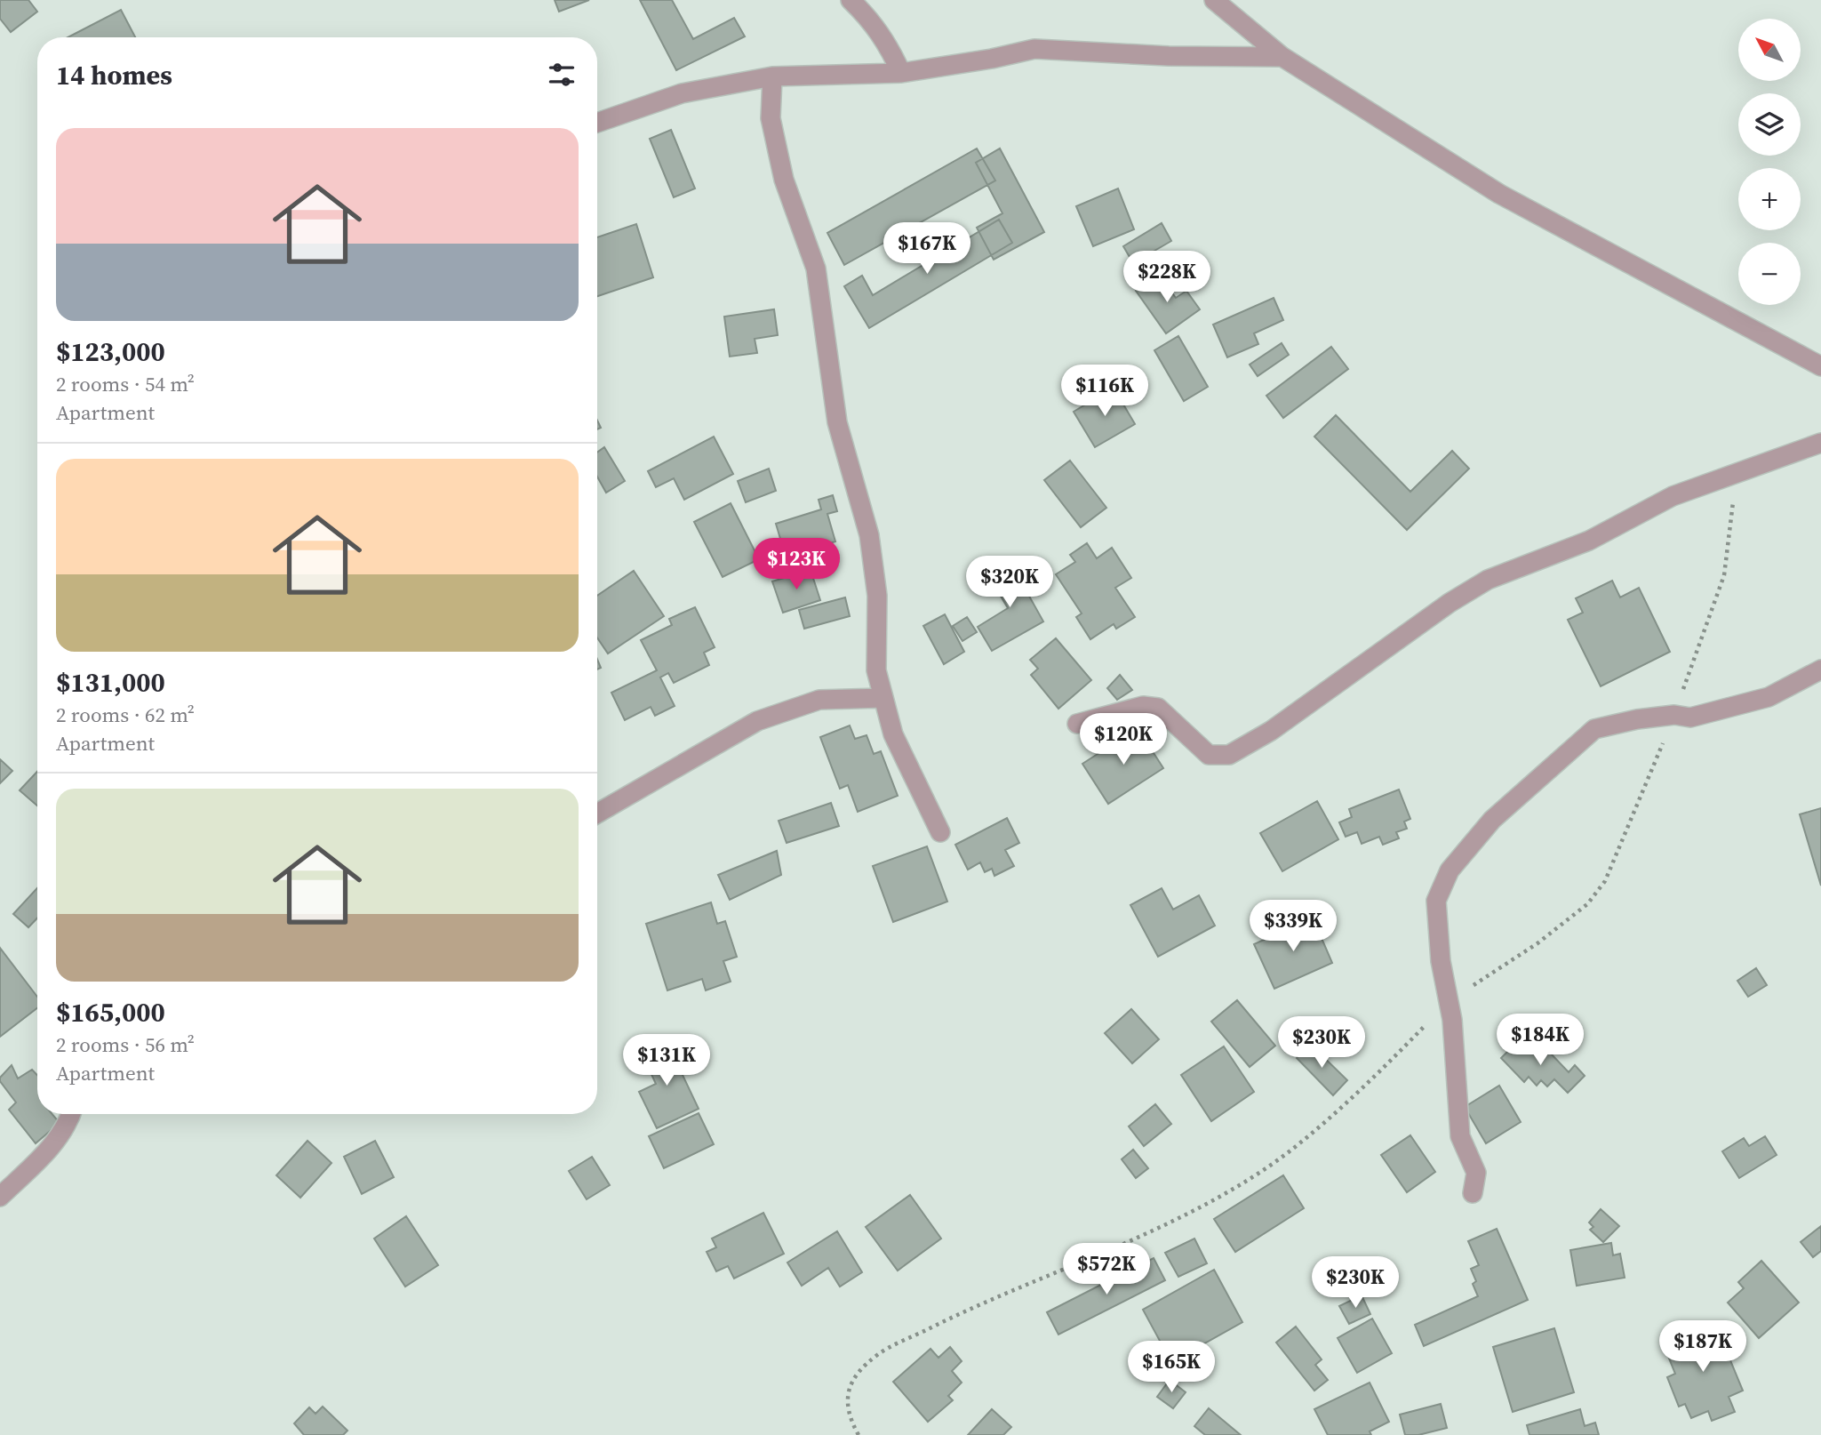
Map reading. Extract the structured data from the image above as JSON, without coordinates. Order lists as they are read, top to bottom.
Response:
{
  "north": "top left",
  "page": {
    "map_buttons": ["+", "−"],
    "heading": "14 homes",
    "list": [
      {
        "name": "$123,000",
        "note": "2 rooms · 54 m² · Apartment"
      },
      {
        "name": "$131,000",
        "note": "2 rooms · 62 m² · Apartment"
      },
      {
        "name": "$165,000",
        "note": "2 rooms · 56 m² · Apartment"
      }
    ],
    "price": [
      "$167K",
      "$228K",
      "$116K",
      "$123K",
      "$320K",
      "$120K",
      "$339K",
      "$184K",
      "$230K",
      "$131K",
      "$572K",
      "$230K",
      "$187K",
      "$165K"
    ]
  }
}
